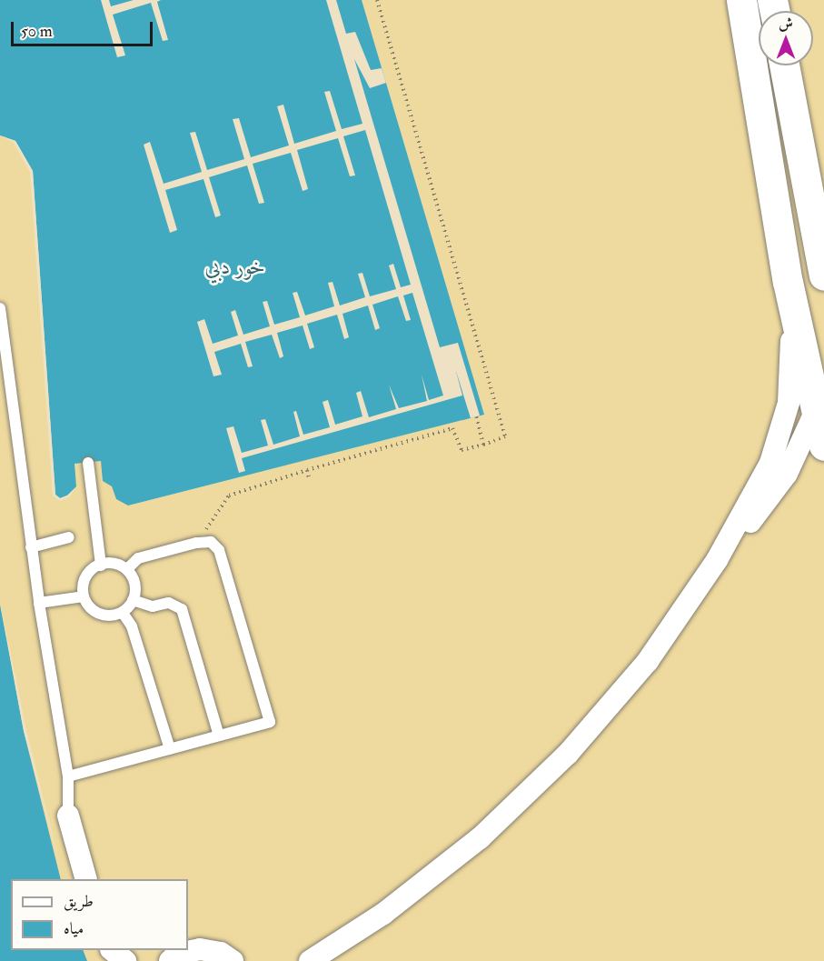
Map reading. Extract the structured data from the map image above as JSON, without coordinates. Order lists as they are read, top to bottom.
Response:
{
  "water": ["خور دبي"],
  "legend": ["طريق", "مياه"],
  "scale_bar": "50 m",
  "north": "top"
}
